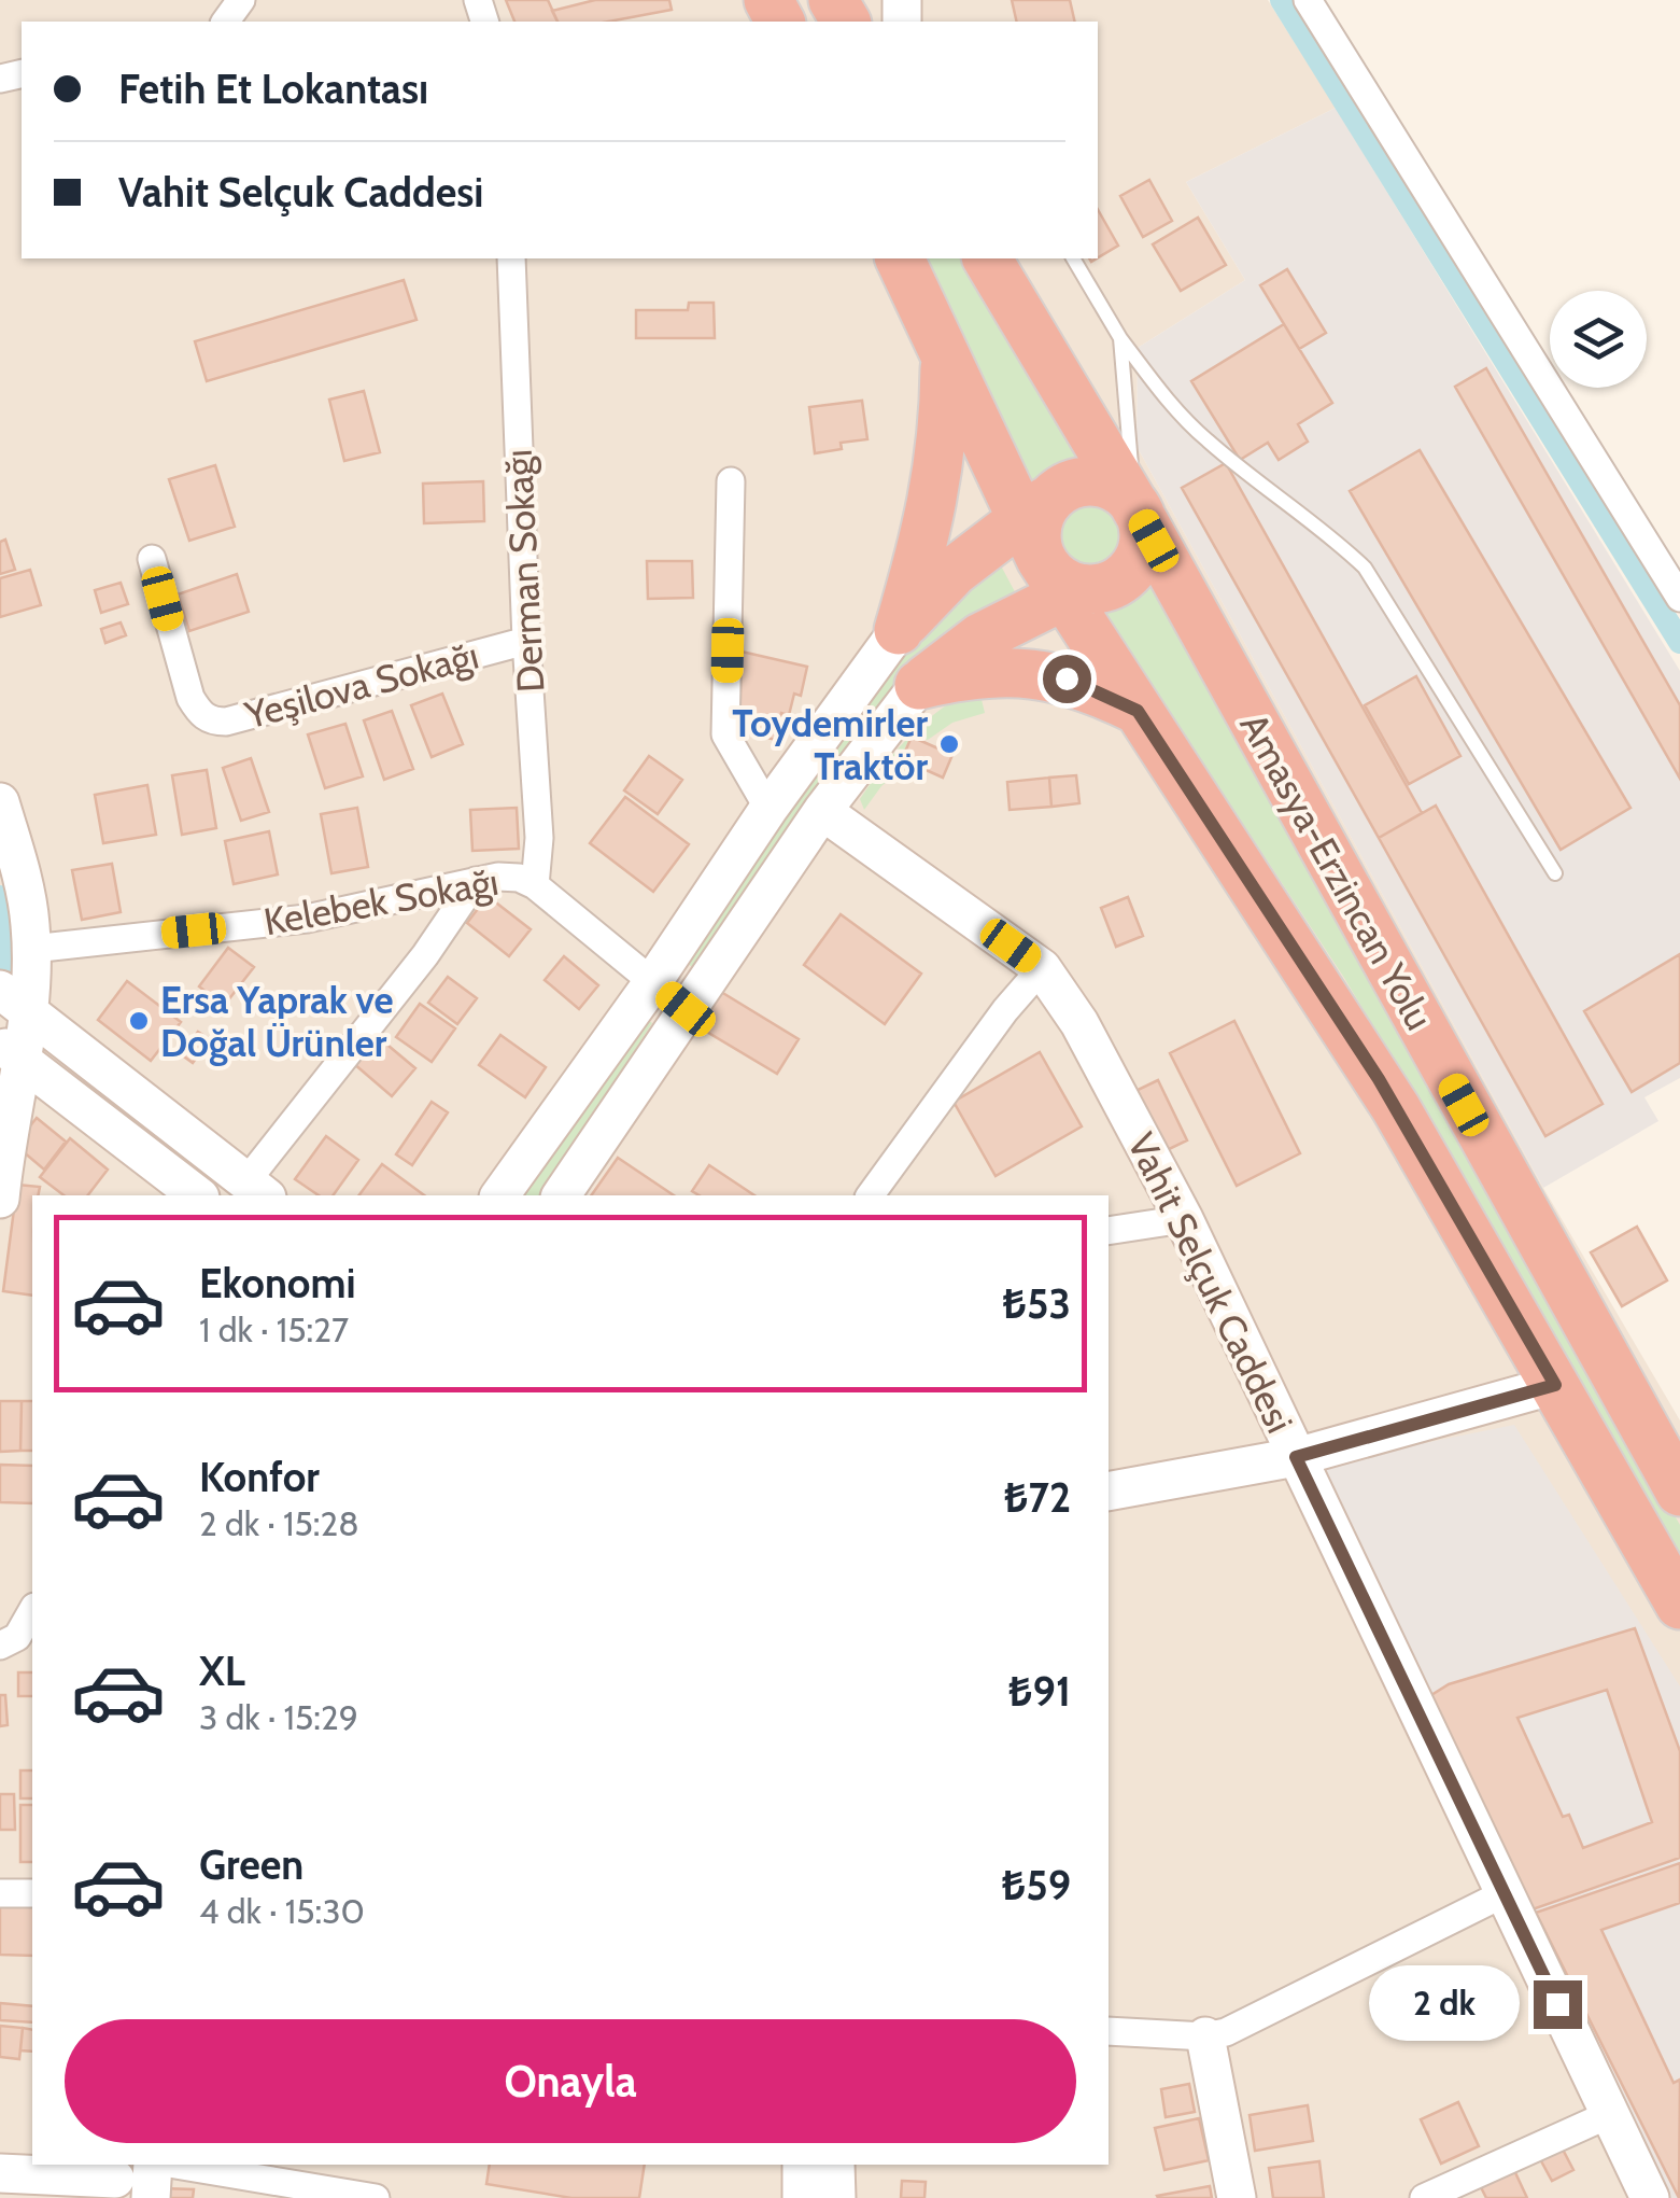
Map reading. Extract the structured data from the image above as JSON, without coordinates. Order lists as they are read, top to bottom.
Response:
{
  "streets": {
    "highway": ["Amasya-Erzincan Yolu"],
    "street": [
      "Derman Sokağı",
      "Yeşilova Sokağı",
      "Kelebek Sokağı",
      "Vahit Selçuk Caddesi"
    ]
  },
  "crossings": [
    ["Derman Sokağı", "Yeşilova Sokağı"],
    ["Derman Sokağı", "Kelebek Sokağı"]
  ],
  "places": ["Toydemirler Traktör", "Ersa Yaprak ve Doğal Ürünler"],
  "page": {
    "banner": ["Fetih Et Lokantası", "Vahit Selçuk Caddesi"],
    "list": [
      {
        "name": "Ekonomi",
        "note": "1 dk · 15:27",
        "value": "₺53"
      },
      {
        "name": "Konfor",
        "note": "2 dk · 15:28",
        "value": "₺72"
      },
      {
        "name": "XL",
        "note": "3 dk · 15:29",
        "value": "₺91"
      },
      {
        "name": "Green",
        "note": "4 dk · 15:30",
        "value": "₺59"
      }
    ],
    "bubble": "2 dk",
    "buttons": "Onayla"
  }
}
